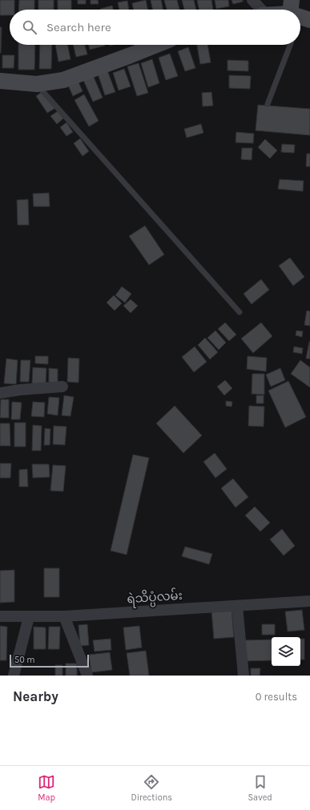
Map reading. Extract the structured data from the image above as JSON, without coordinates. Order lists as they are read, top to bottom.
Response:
{
  "streets": {
    "street": ["ရဲသိပ္ပံလမ်း"]
  },
  "scale_bar": "50 m",
  "page": {
    "search": "Search here",
    "scale": "50 m",
    "heading": ["Nearby", "0 results"],
    "nav": ["Map", "Directions", "Saved"]
  }
}
